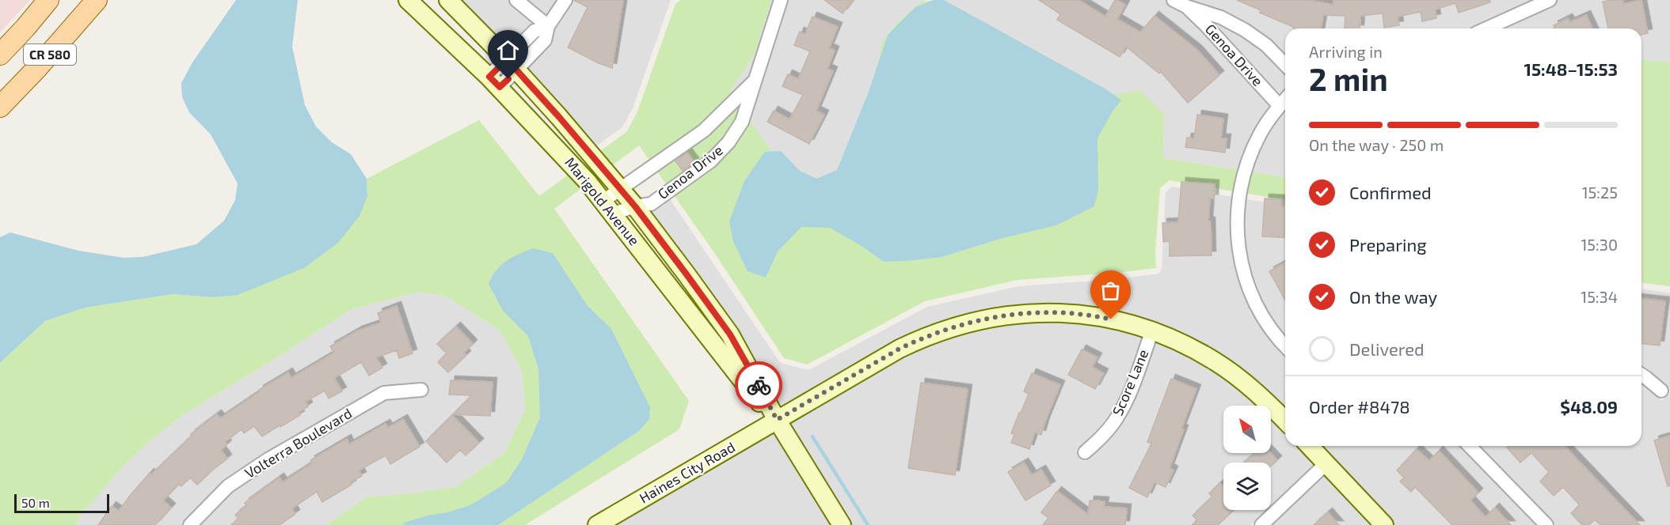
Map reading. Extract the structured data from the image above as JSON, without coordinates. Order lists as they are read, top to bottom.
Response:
{
  "streets": {
    "main road": ["CR 580", "Marigold Avenue", "Haines City Road"],
    "street": ["Genoa Drive", "Score Lane", "Volterra Boulevard"]
  },
  "crossings": [
    ["Genoa Drive", "Marigold Avenue"],
    ["Marigold Avenue", "Haines City Road"],
    ["Score Lane", "Haines City Road"]
  ],
  "scale_bar": "50 m",
  "north": "top left",
  "page": {
    "heading": ["2 min", "Arriving in", "15:48–15:53"],
    "panel": ["Order #8478", "$48.09"],
    "bar": "On the way · 250 m",
    "list": [
      ["Confirmed", "15:25"],
      ["Preparing", "15:30"],
      ["On the way", "15:34"],
      "Delivered"
    ],
    "scale": "50 m"
  }
}
